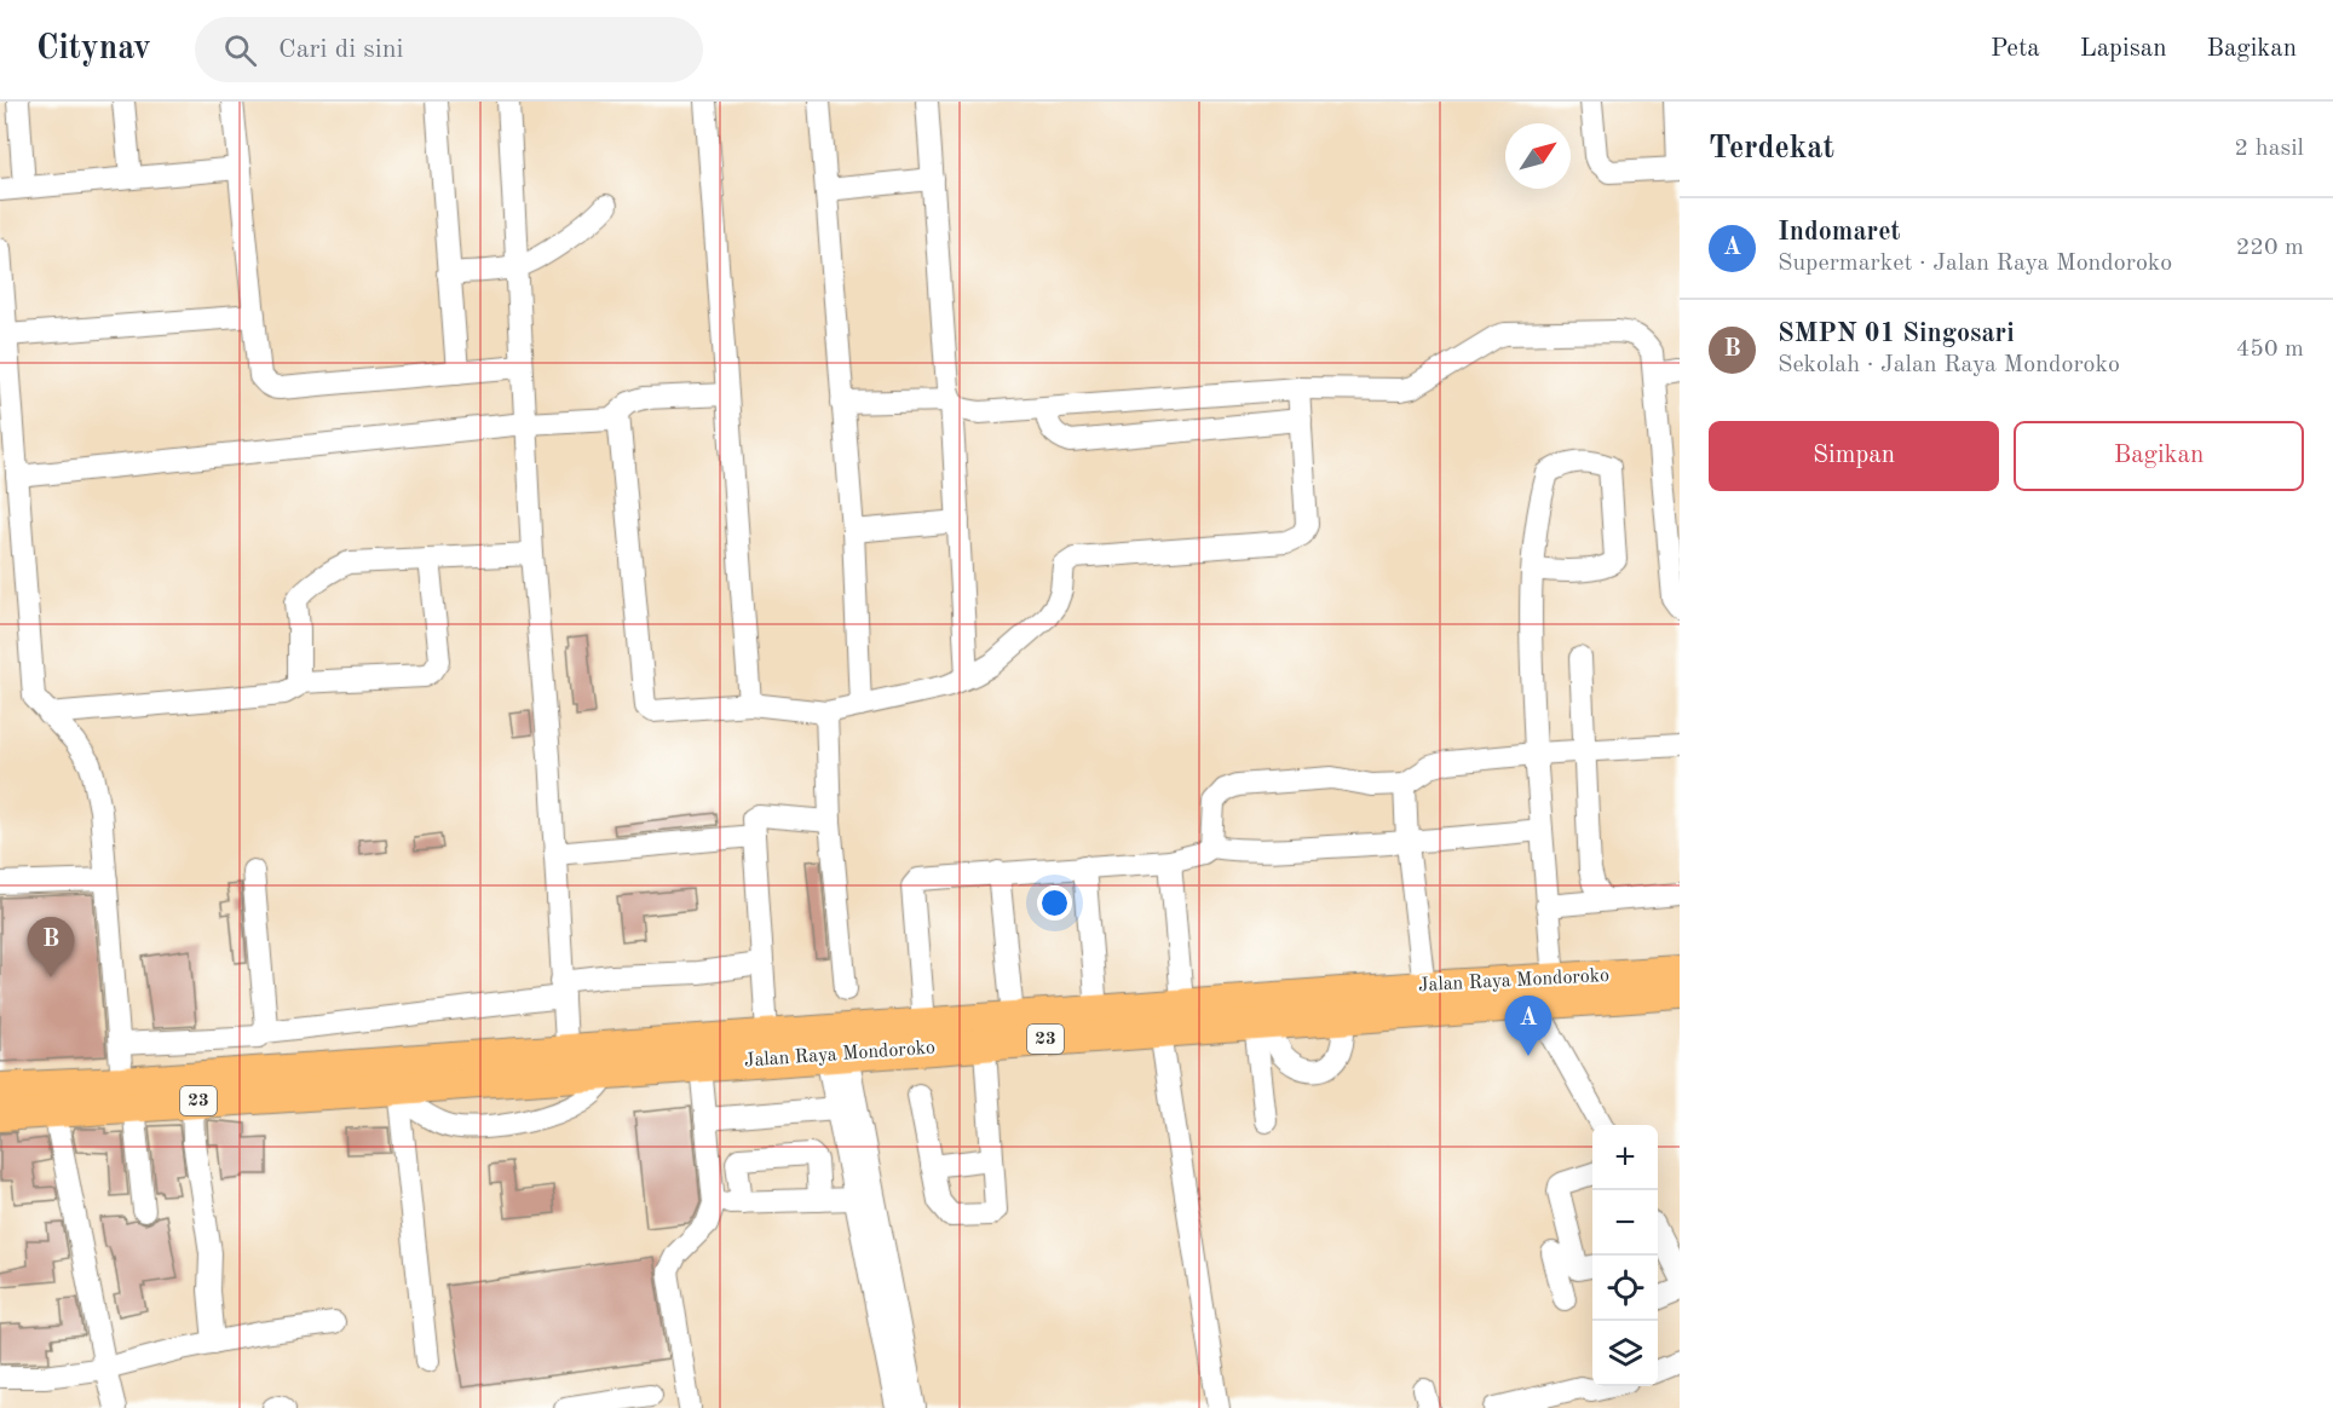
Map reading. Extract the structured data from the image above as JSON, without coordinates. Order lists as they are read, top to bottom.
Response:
{
  "streets": {
    "highway": ["Jalan Raya Mondoroko", "23"]
  },
  "north": "top right",
  "page": {
    "header": "Citynav",
    "search": "Cari di sini",
    "nav": ["Peta", "Lapisan", "Bagikan"],
    "heading": ["Terdekat", "2 hasil"],
    "list": [
      {
        "mark": "A",
        "name": "Indomaret",
        "note": "Supermarket · Jalan Raya Mondoroko",
        "value": "220 m"
      },
      {
        "mark": "B",
        "name": "SMPN 01 Singosari",
        "note": "Sekolah · Jalan Raya Mondoroko",
        "value": "450 m"
      }
    ],
    "buttons": ["Simpan", "Bagikan"],
    "pins": ["B", "A"],
    "map_buttons": ["+", "−"]
  }
}
